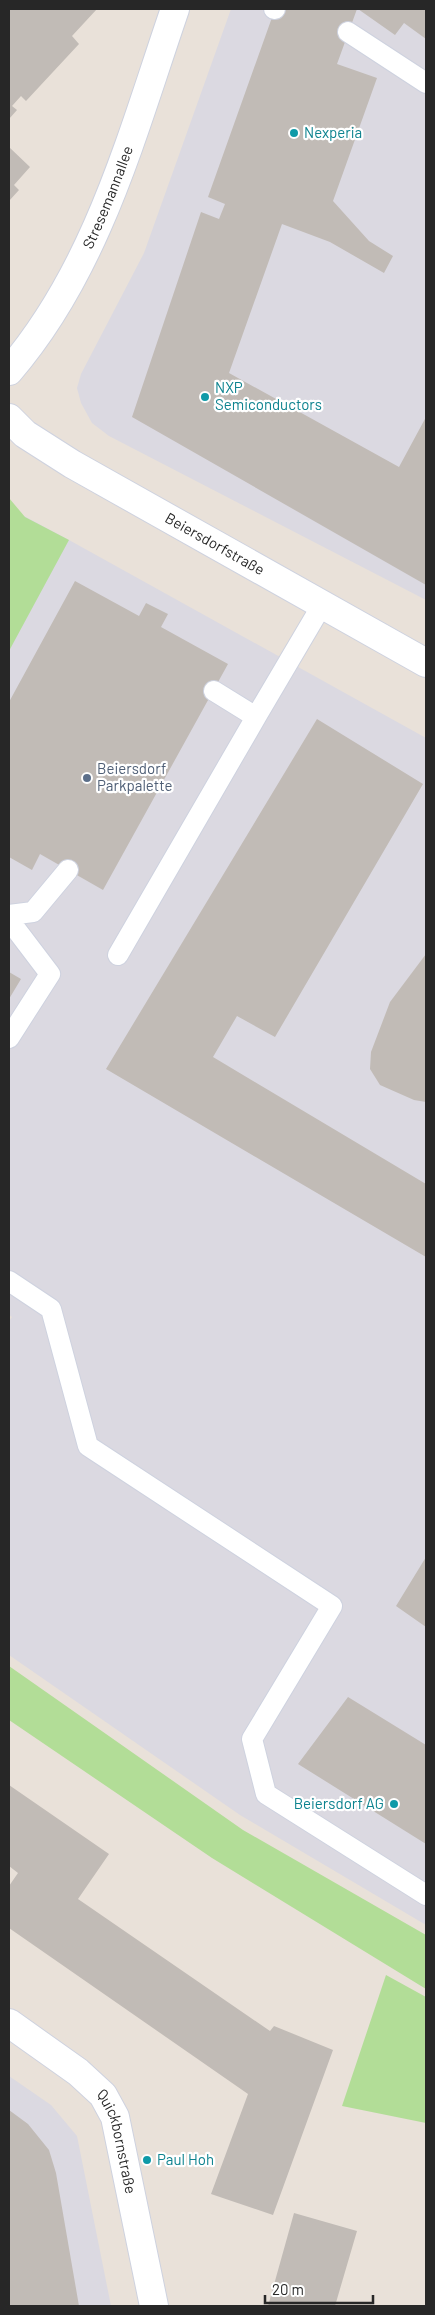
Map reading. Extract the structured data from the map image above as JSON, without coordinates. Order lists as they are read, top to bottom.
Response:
{
  "streets": {
    "street": ["Stresemannallee", "Beiersdorfstraße", "Quickbornstraße"]
  },
  "places": [
    "Nexperia",
    "NXP Semiconductors",
    "Beiersdorf Parkpalette",
    "Beiersdorf AG",
    "Paul Hoh"
  ],
  "scale_bar": "20 m"
}
